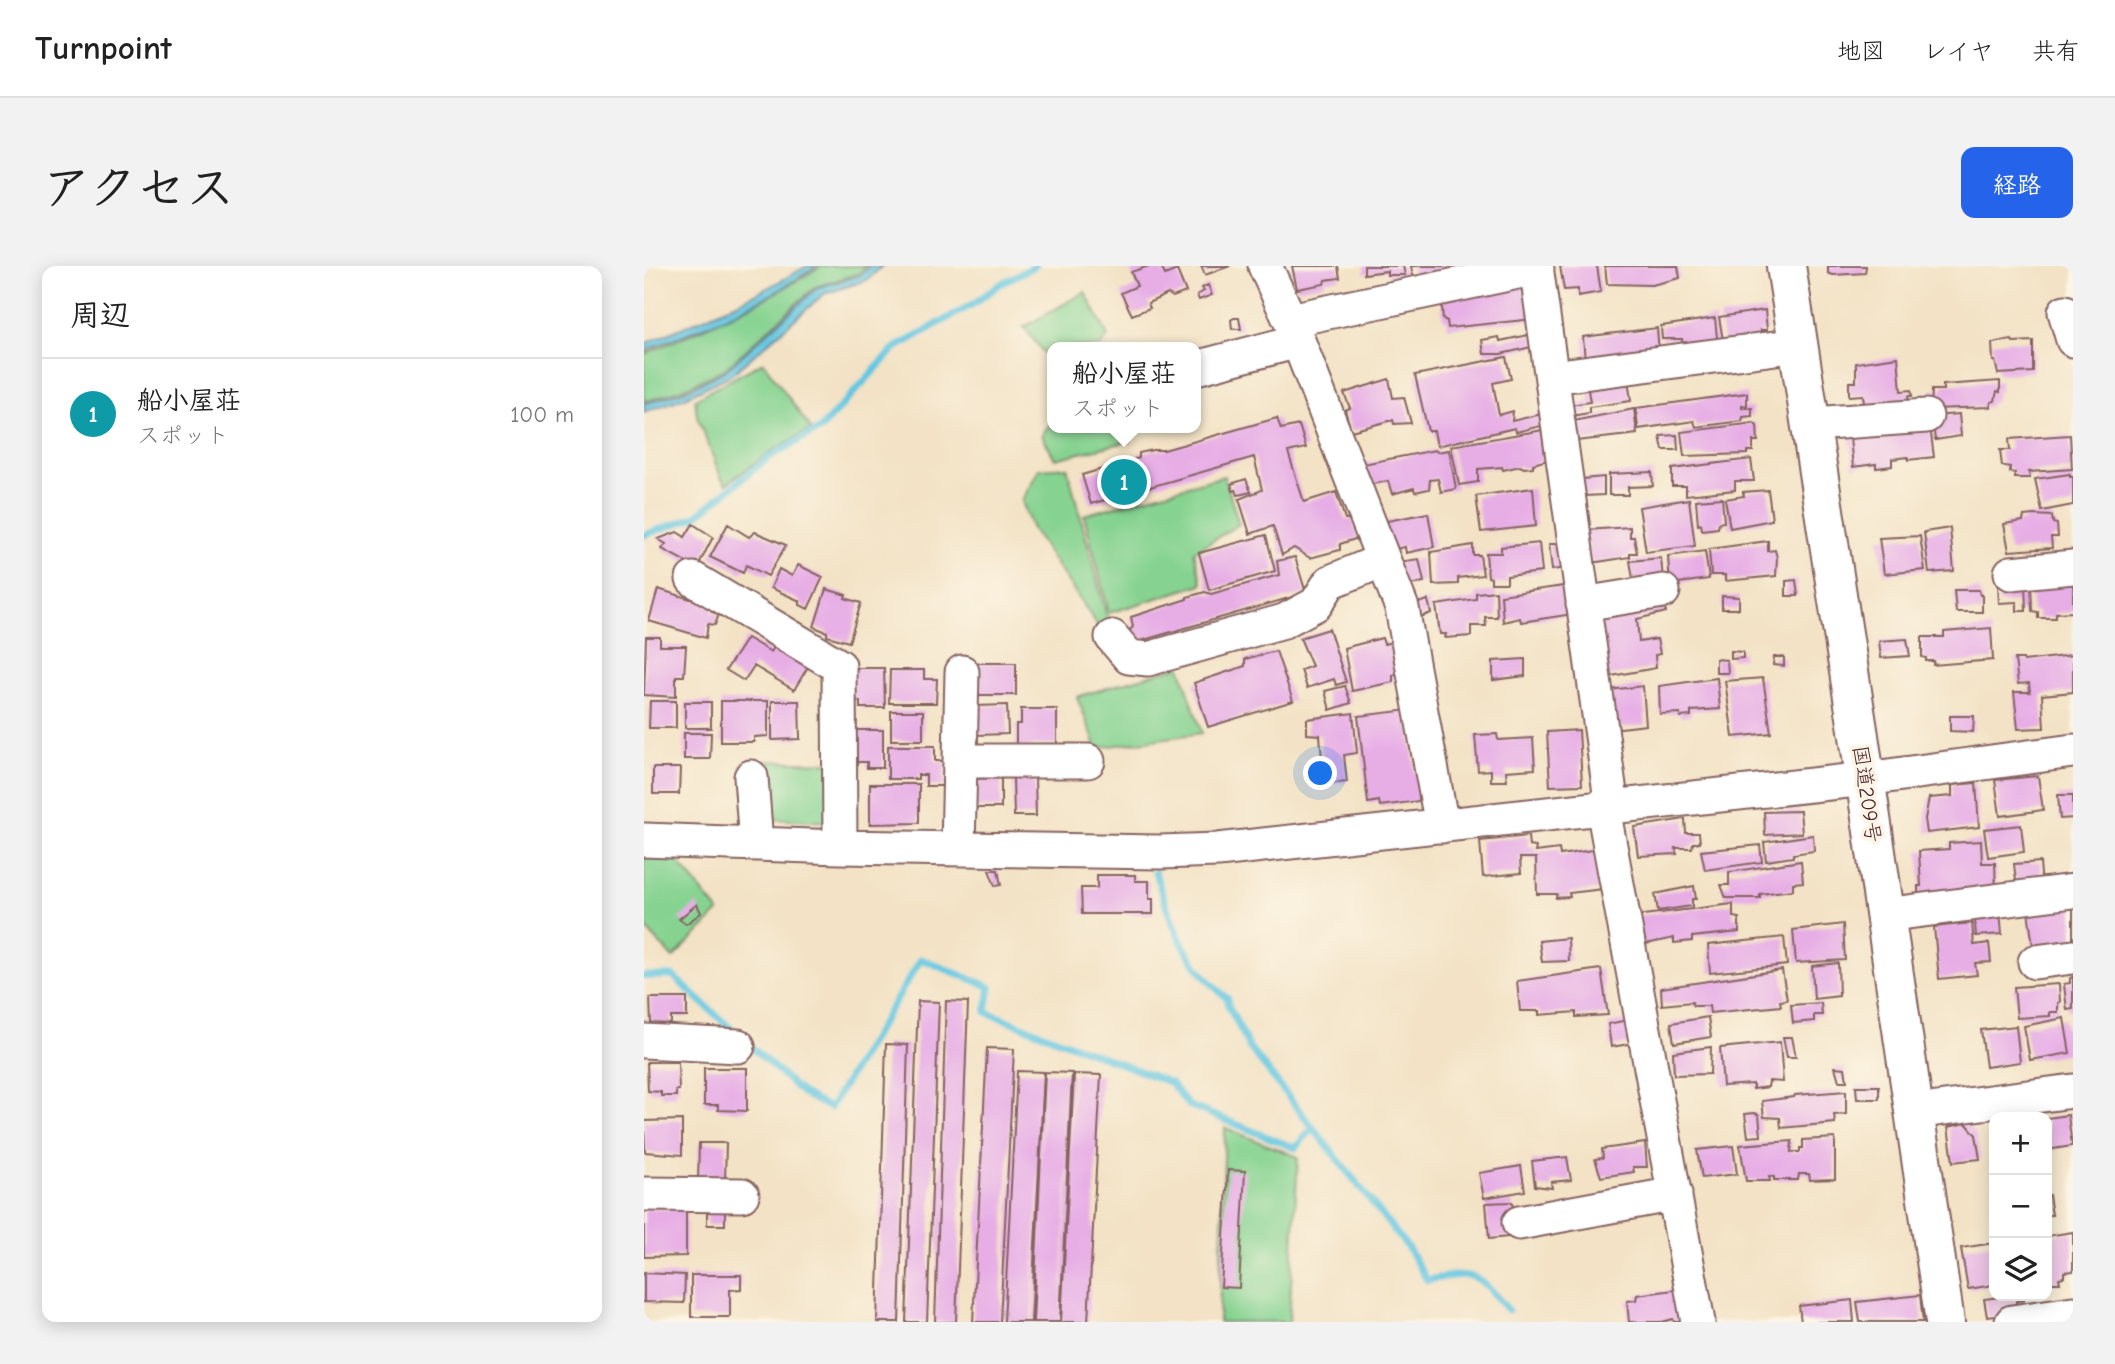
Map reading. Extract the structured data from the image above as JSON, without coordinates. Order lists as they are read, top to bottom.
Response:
{
  "streets": {
    "highway": ["国道209号"]
  },
  "page": {
    "header": "Turnpoint",
    "nav": ["地図", "レイヤ", "共有"],
    "title": "アクセス",
    "buttons": "経路",
    "heading": "周辺",
    "popup": ["船小屋荘", "スポット"],
    "list": [
      {
        "mark": "1",
        "name": "船小屋荘",
        "note": "スポット",
        "value": "100 m"
      }
    ],
    "pins": "1",
    "map_buttons": ["+", "−"]
  }
}
